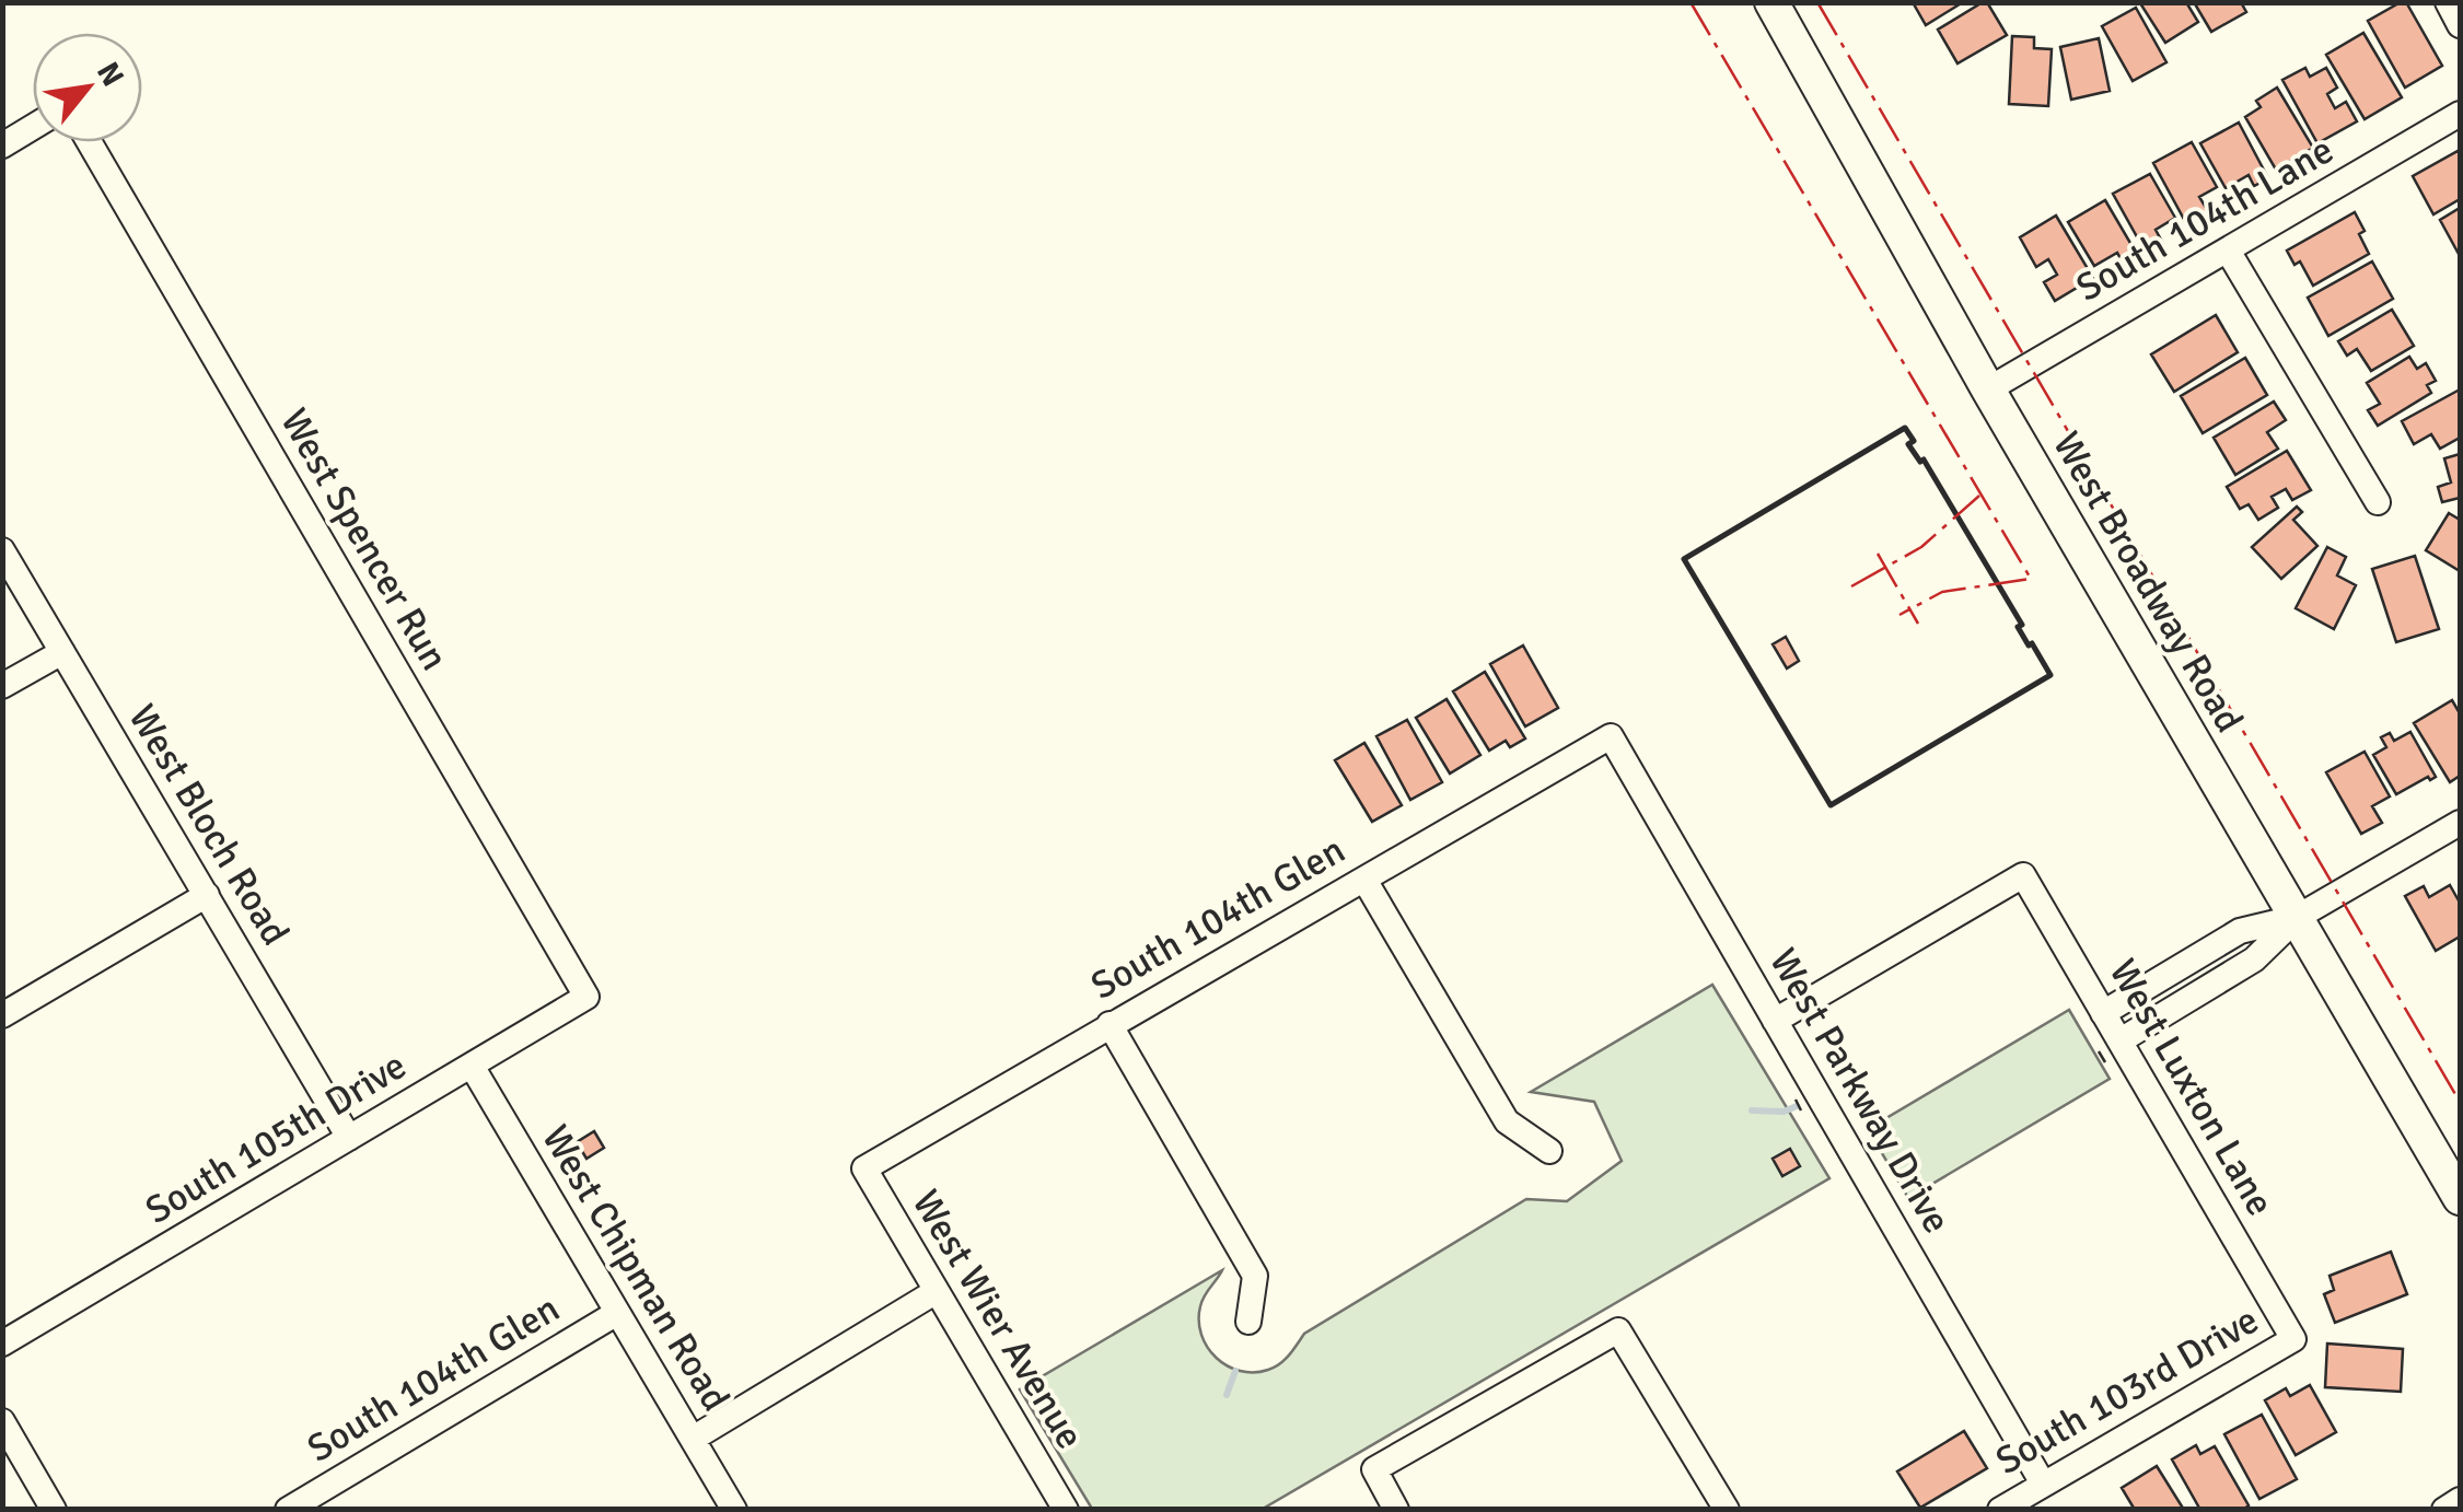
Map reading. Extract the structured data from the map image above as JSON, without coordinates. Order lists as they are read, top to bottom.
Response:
{
  "streets": {
    "main road": ["West Broadway Road"],
    "street": [
      "South 104th Lane",
      "West Spencer Run",
      "West Bloch Road",
      "South 104th Glen",
      "West Luxton Lane",
      "West Parkway Drive",
      "South 105th Drive",
      "West Chipman Road",
      "West Wier Avenue",
      "South 103rd Drive"
    ]
  },
  "crossings": [
    ["South 104th Lane", "West Broadway Road"],
    ["West Spencer Run", "South 105th Drive"],
    ["West Bloch Road", "South 105th Drive"],
    ["South 104th Glen", "West Parkway Drive"],
    ["South 104th Glen", "West Chipman Road"],
    ["South 104th Glen", "West Wier Avenue"],
    ["West Luxton Lane", "West Parkway Drive"],
    ["West Luxton Lane", "South 103rd Drive"],
    ["West Parkway Drive", "South 103rd Drive"],
    ["South 105th Drive", "West Chipman Road"]
  ],
  "north": "top right"
}
